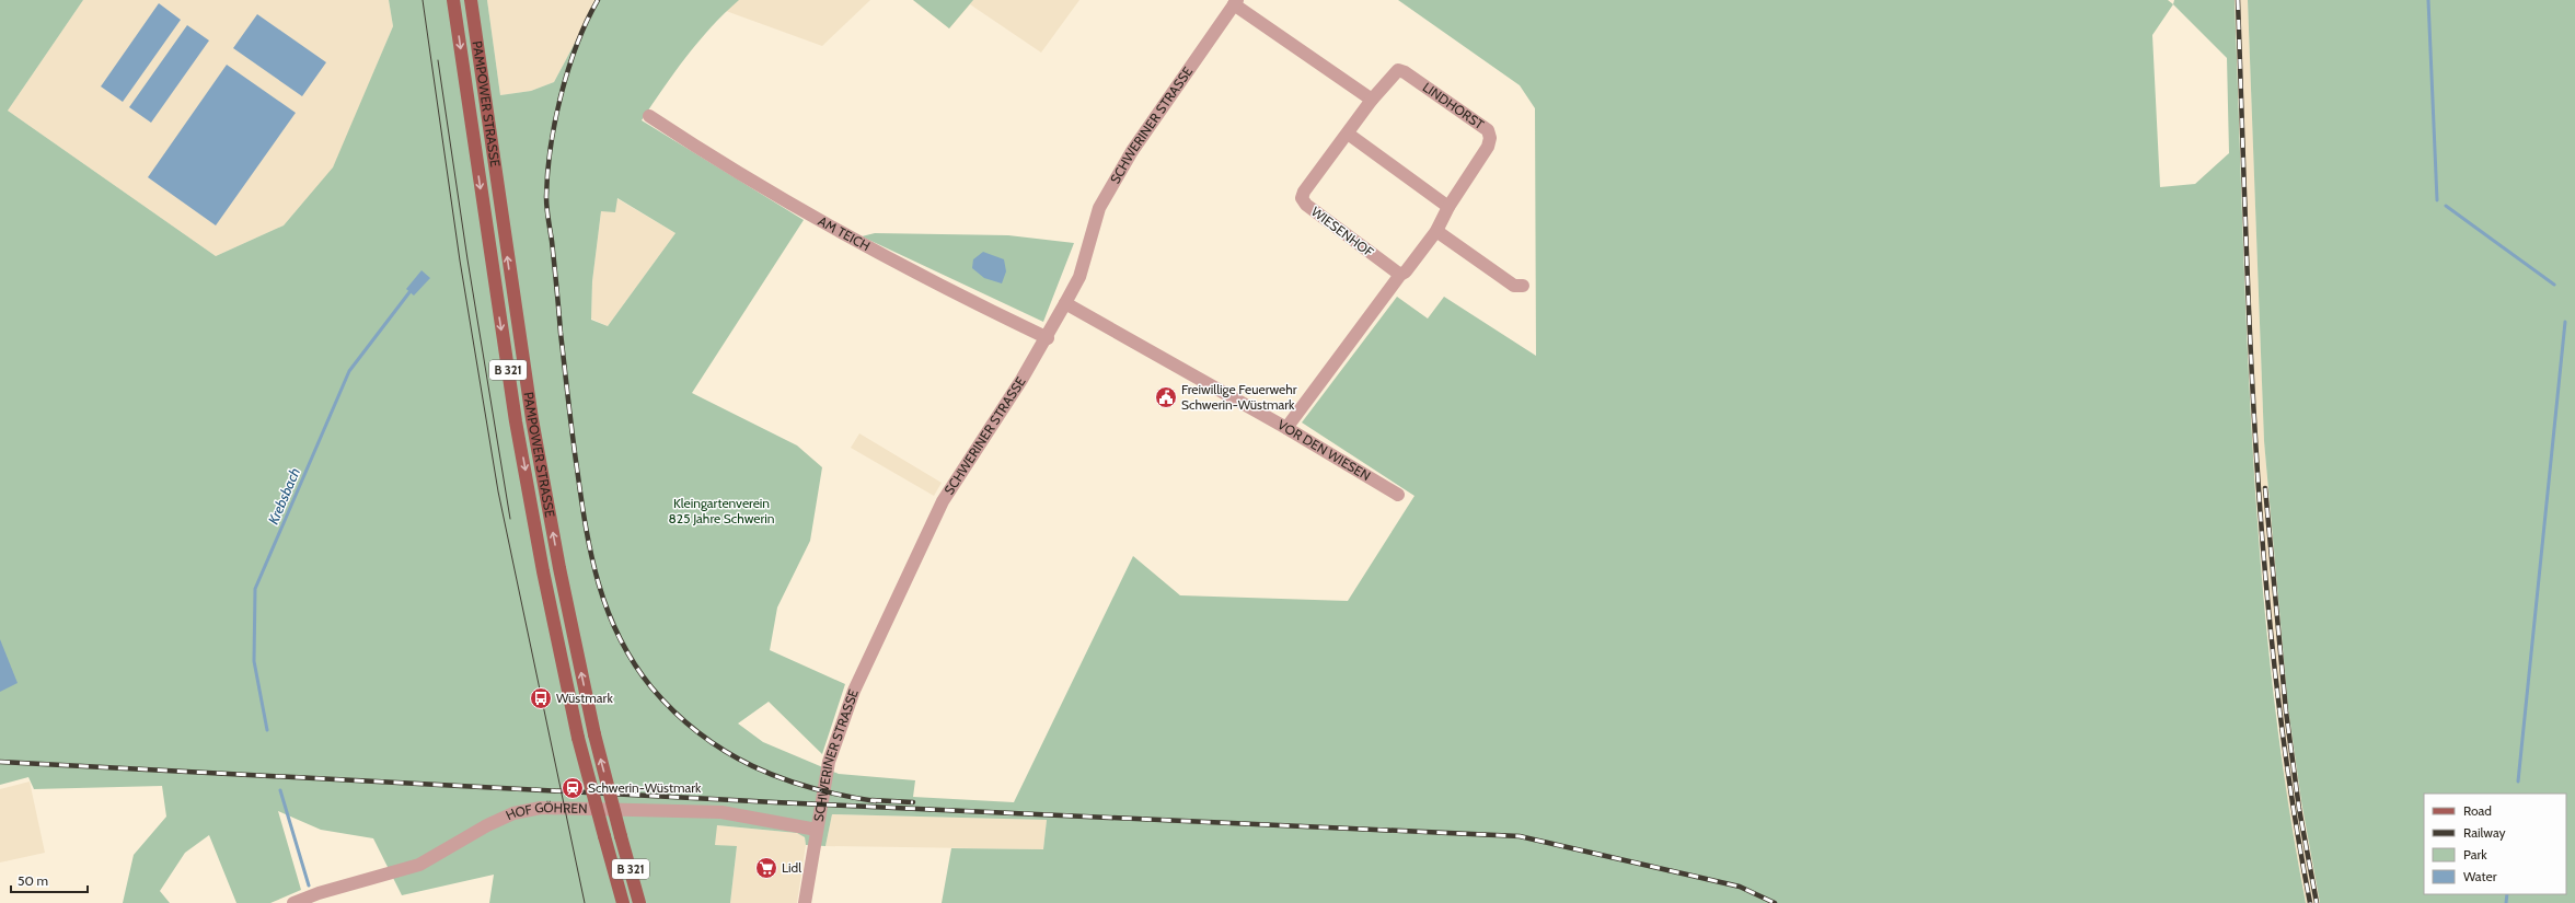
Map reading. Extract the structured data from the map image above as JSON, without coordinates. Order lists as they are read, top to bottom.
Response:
{
  "streets": {
    "main road": ["PAMPOWER STRASSE", "B 321"],
    "street": [
      "LINDHORST",
      "SCHWERINER STRASSE",
      "WIESENHOF",
      "AM TEICH",
      "VOR DEN WIESEN",
      "HOF GÖHREN"
    ]
  },
  "crossings": [
    ["LINDHORST", "WIESENHOF"],
    ["SCHWERINER STRASSE", "AM TEICH"],
    ["SCHWERINER STRASSE", "VOR DEN WIESEN"],
    ["SCHWERINER STRASSE", "HOF GÖHREN"]
  ],
  "water": ["Krebsbach"],
  "parks": ["Kleingartenverein 825 Jahre Schwerin"],
  "places": {
    "public building": ["Freiwillige Feuerwehr Schwerin-Wüstmark"],
    "bus stop": ["Wüstmark"],
    "station": ["Schwerin-Wüstmark"],
    "supermarket": ["Lidl"]
  },
  "legend": [
    "Road",
    "Railway",
    "Park",
    "Water"
  ],
  "scale_bar": "50 m"
}
